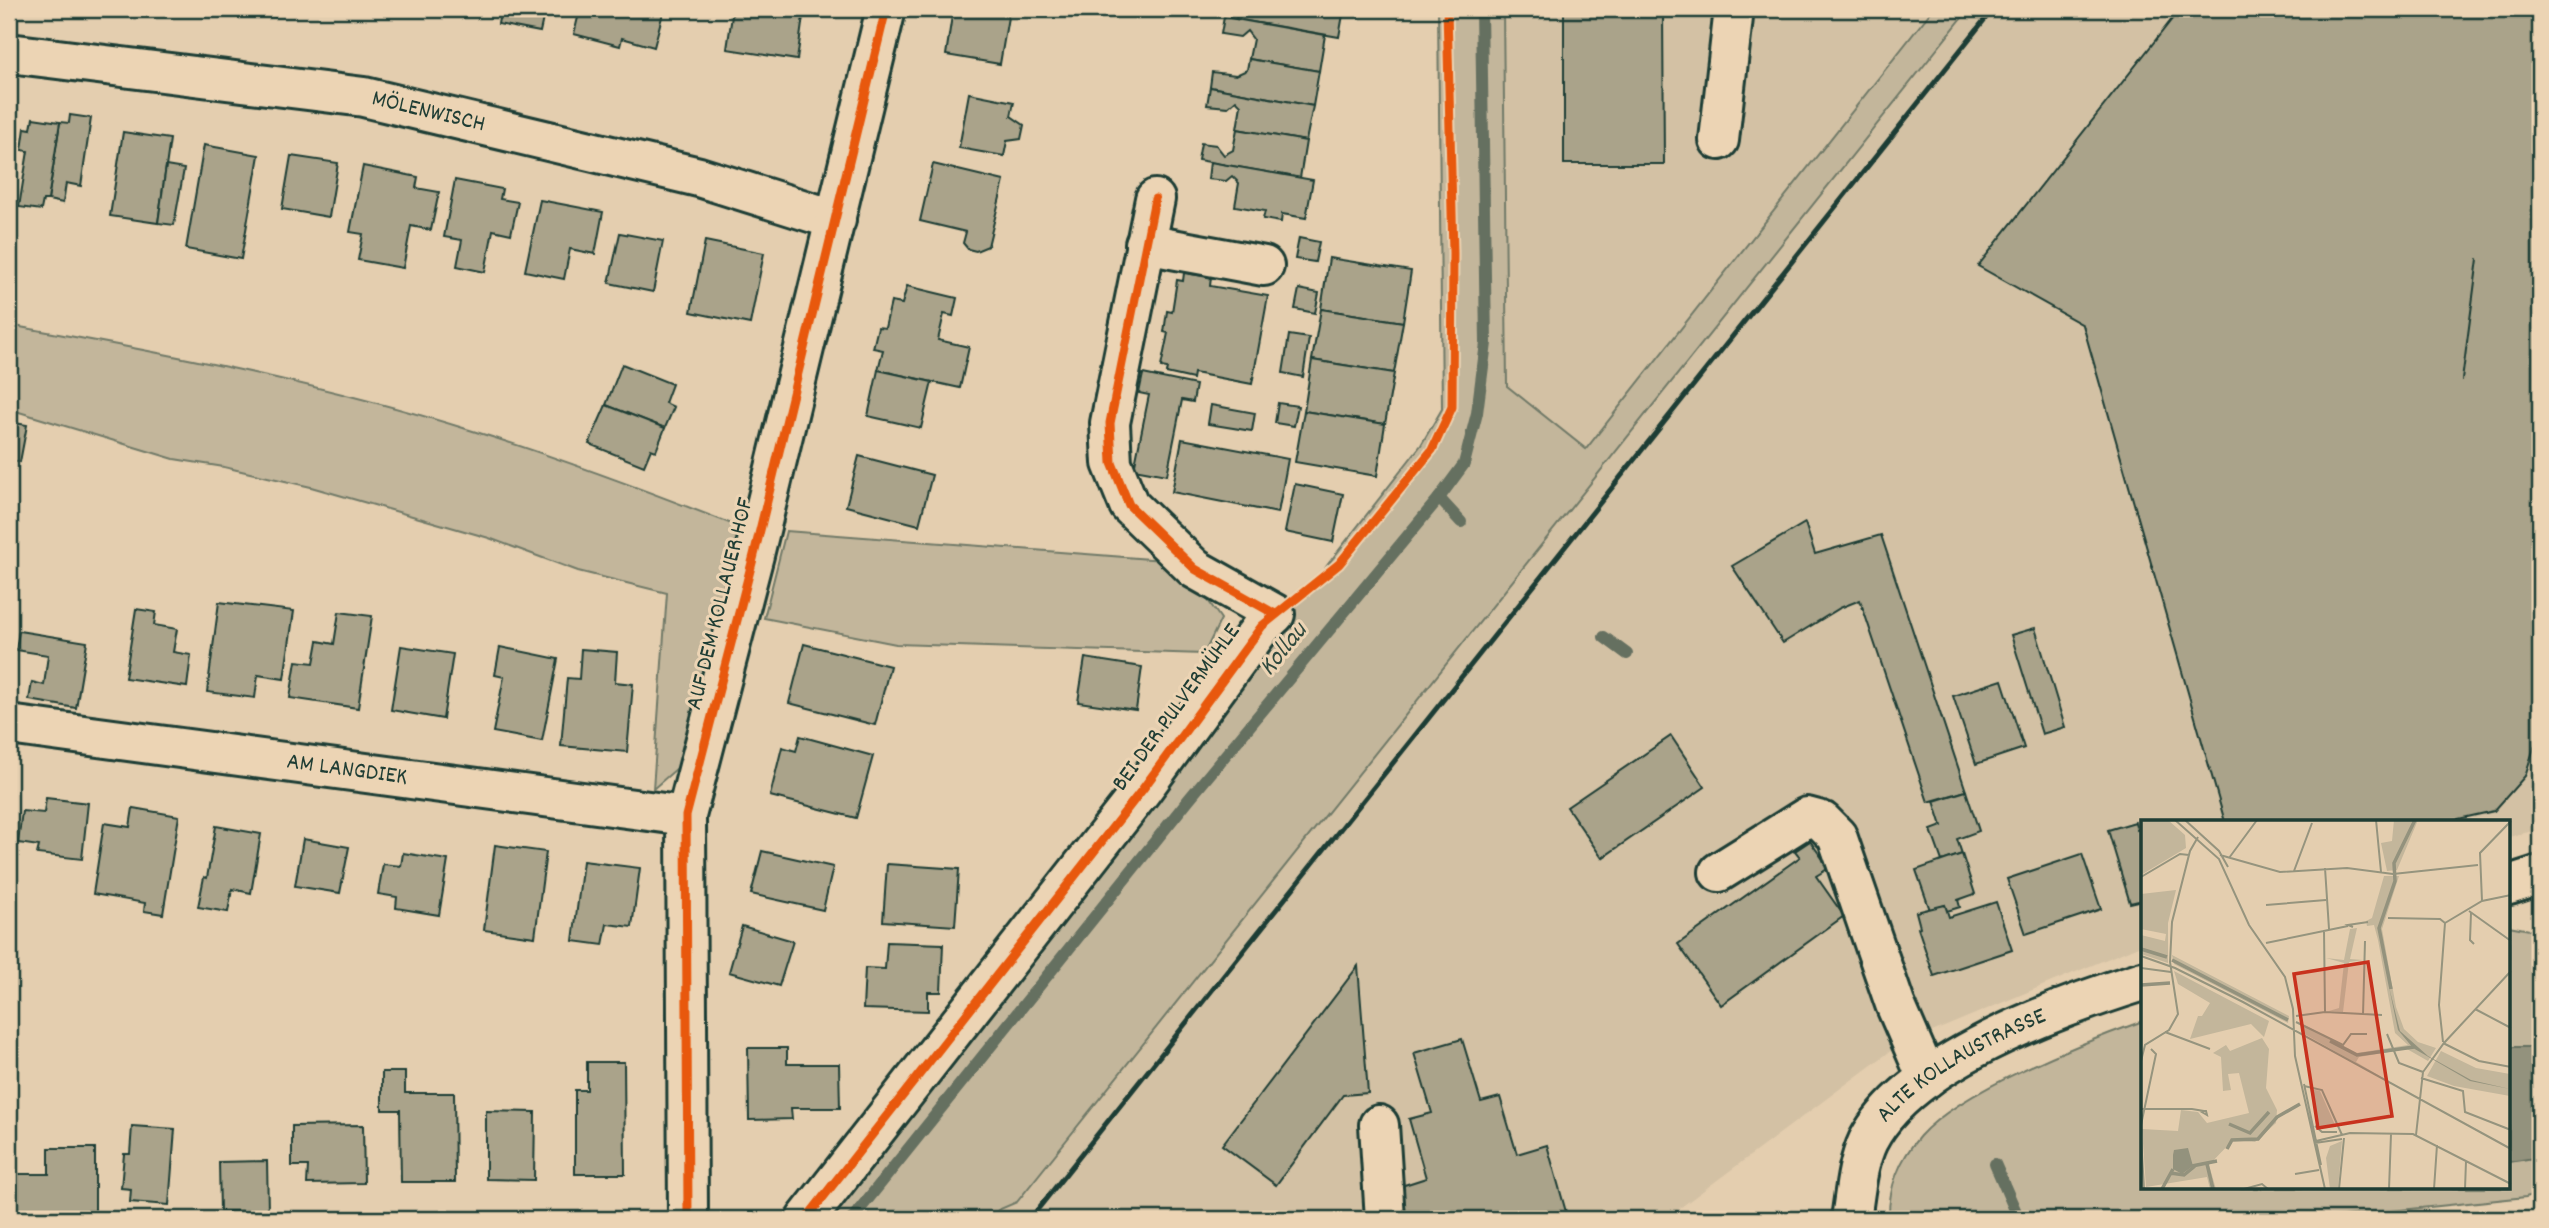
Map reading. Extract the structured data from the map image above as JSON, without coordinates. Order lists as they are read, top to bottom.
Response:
{
  "streets": {
    "street": [
      "MÖLENWISCH",
      "AUF DEM KOLLAUER HOF",
      "BEI DER PULVERMÜHLE",
      "AM LANGDIEK",
      "ALTE KOLLAUSTRASSE"
    ]
  },
  "crossings": [
    ["MÖLENWISCH", "AUF DEM KOLLAUER HOF"],
    ["AUF DEM KOLLAUER HOF", "AM LANGDIEK"]
  ],
  "water": ["Kollau"]
}
